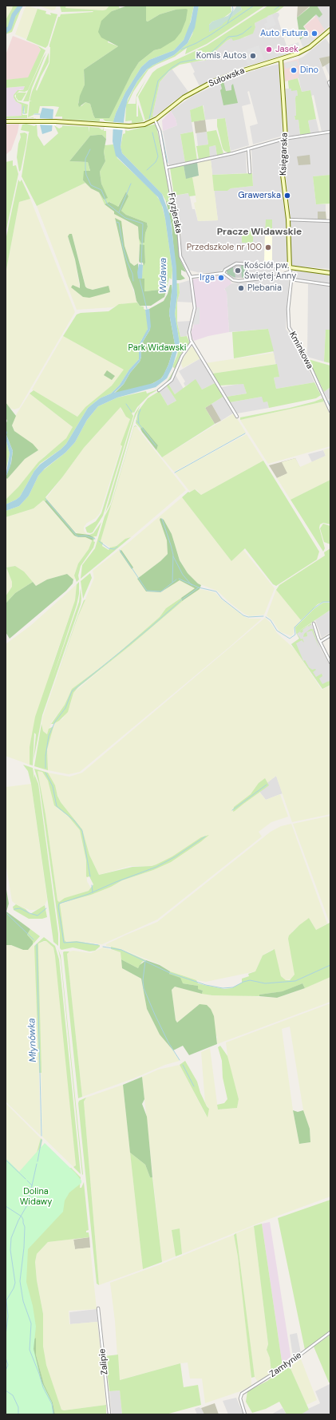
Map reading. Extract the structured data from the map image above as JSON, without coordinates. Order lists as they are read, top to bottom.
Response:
{
  "streets": {
    "main road": ["Sułowska", "Księgarska"],
    "street": [
      "Fryzjerska",
      "Kminkowa",
      "Zalipie",
      "Zamłynie"
    ]
  },
  "crossings": [
    ["Sułowska", "Księgarska"],
    ["Sułowska", "Fryzjerska"],
    ["Księgarska", "Kminkowa"]
  ],
  "districts": ["Pracze Widawskie"],
  "water": ["Widawa", "Młynówka"],
  "parks": ["Park Widawski", "Dolina Widawy"],
  "places": [
    "Auto Futura",
    "Jasek",
    "Komis Autos",
    "Dino",
    "Grawerska",
    "Przedszkole nr 100",
    "Kościół pw. Świętej Anny",
    "Irga",
    "Plebania"
  ]
}
